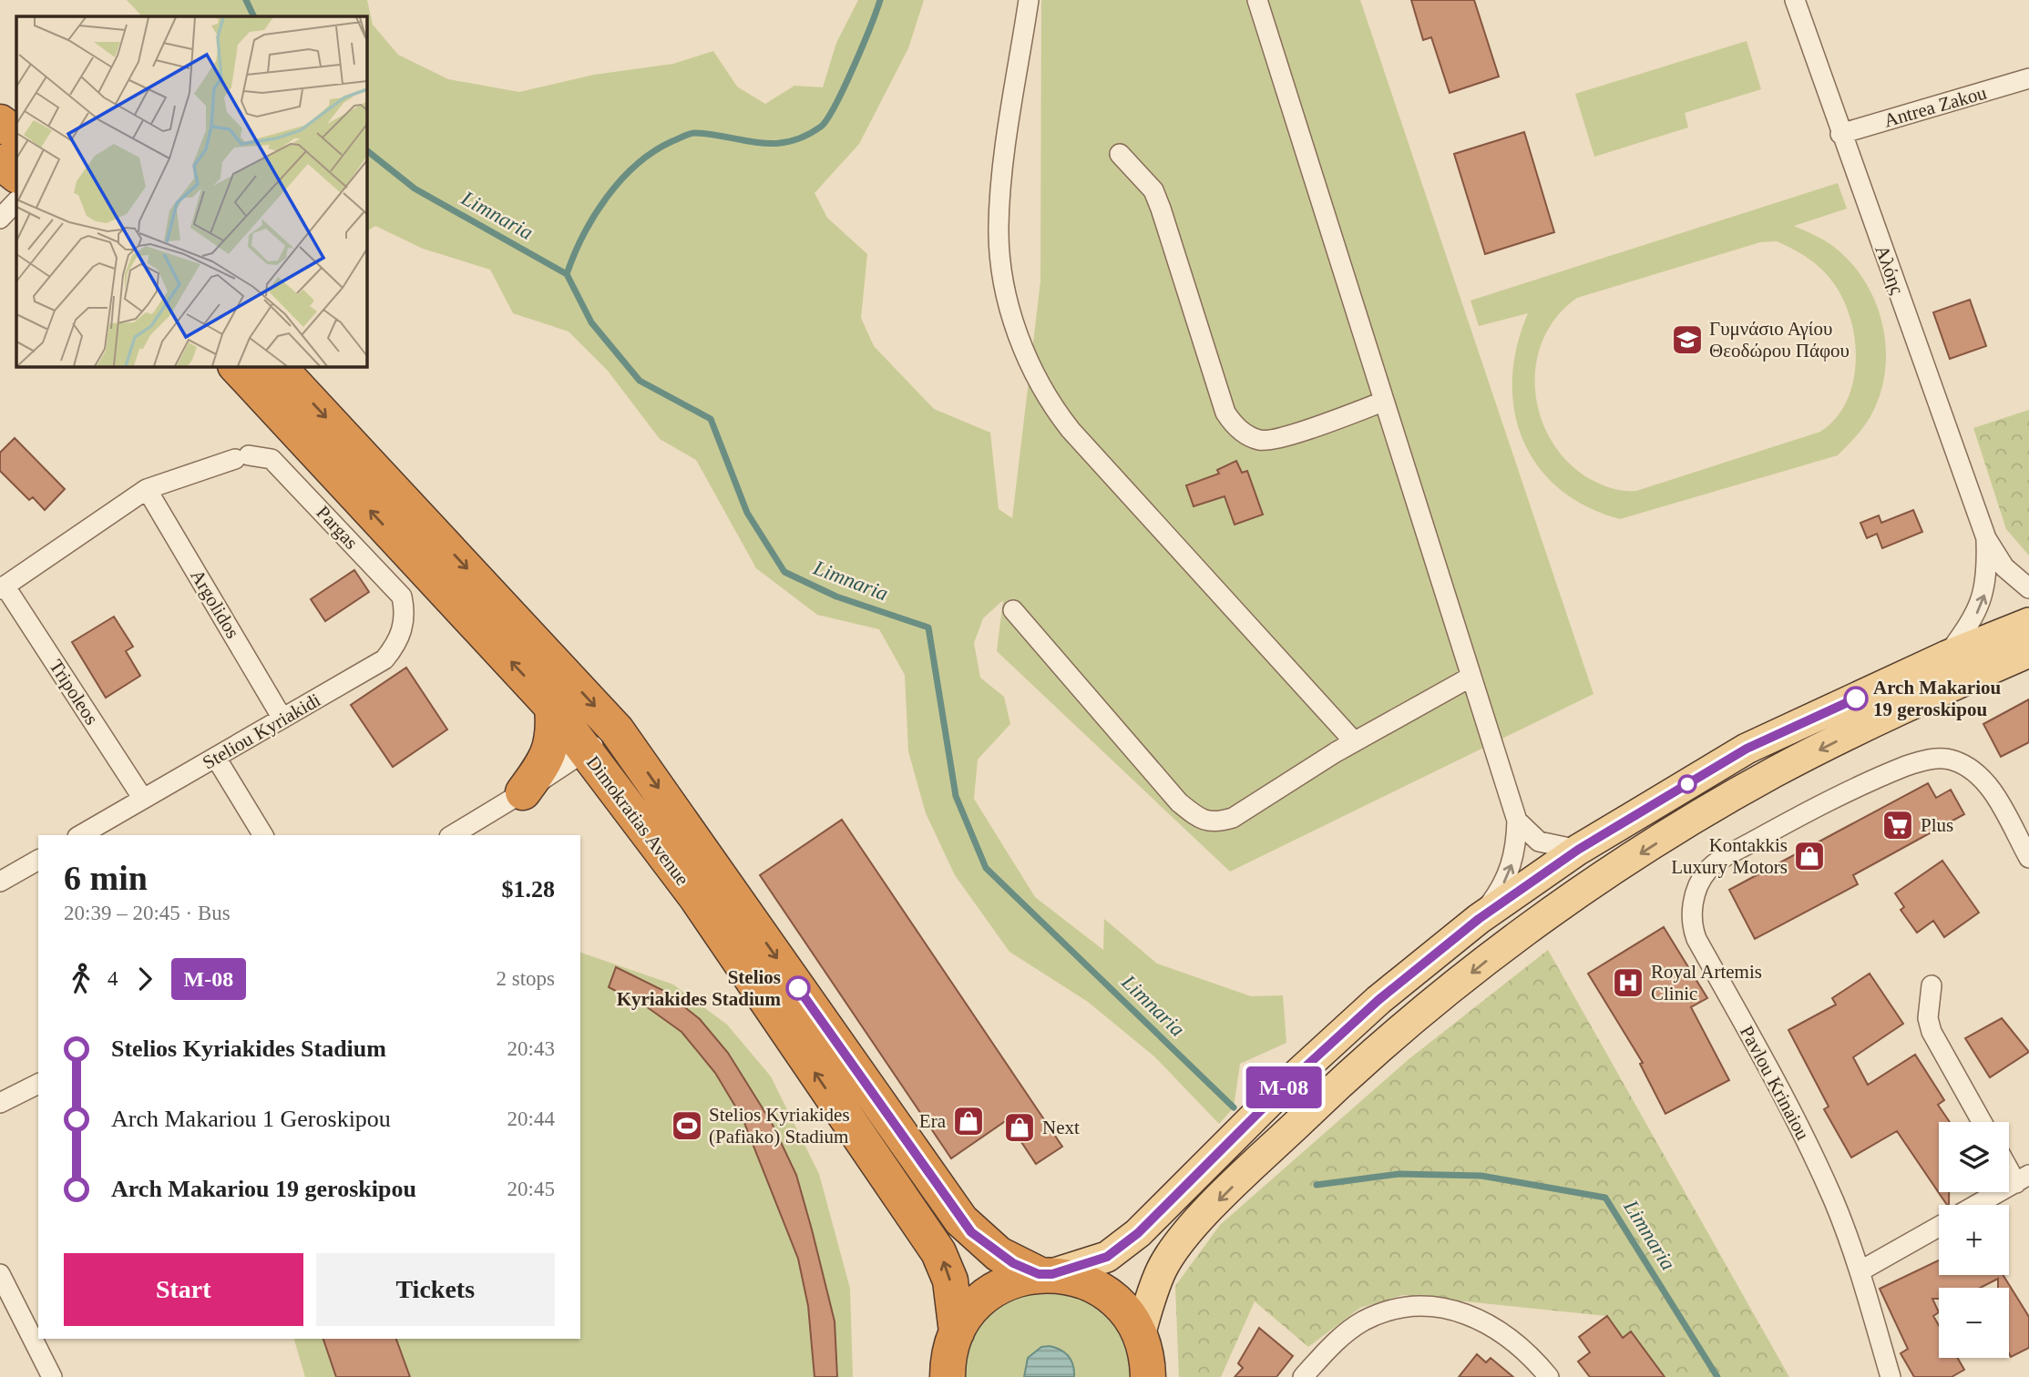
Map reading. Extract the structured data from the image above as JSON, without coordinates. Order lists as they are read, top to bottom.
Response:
{
  "streets": {
    "highway": ["Dimokratias Avenue"],
    "street": [
      "Antrea Zakou",
      "Αλόης",
      "Pargas",
      "Argolidos",
      "Tripoleos",
      "Steliou Kyriakidi",
      "Pavlou Krinaiou"
    ]
  },
  "crossings": [
    ["Antrea Zakou", "Αλόης"],
    ["Pargas", "Argolidos"],
    ["Pargas", "Steliou Kyriakidi"],
    ["Argolidos", "Steliou Kyriakidi"],
    ["Tripoleos", "Steliou Kyriakidi"]
  ],
  "water": ["Limnaria"],
  "places": {
    "school or university": ["Γυμνάσιο Αγίου Θεοδώρου Πάφου"],
    "other": ["Arch Makariou 19 geroskipou", "Stelios Kyriakides Stadium"],
    "supermarket": ["Plus"],
    "shop": ["Kontakkis Luxury Motors", "Era", "Next"],
    "hospital": ["Royal Artemis Clinic"],
    "sports": ["Stelios Kyriakides (Pafiako) Stadium"]
  },
  "lines": ["bus line M-08"],
  "page": {
    "on_map": "M-08",
    "heading": ["6 min", "20:39 – 20:45 · Bus", "$1.28"],
    "legs": ["4", "M-08", "2 stops"],
    "list": [
      {
        "name": "Stelios Kyriakides Stadium",
        "value": "20:43"
      },
      {
        "name": "Arch Makariou 1 Geroskipou",
        "value": "20:44"
      },
      {
        "name": "Arch Makariou 19 geroskipou",
        "value": "20:45"
      }
    ],
    "map_buttons": ["+", "−"],
    "buttons": ["Start", "Tickets"]
  }
}
